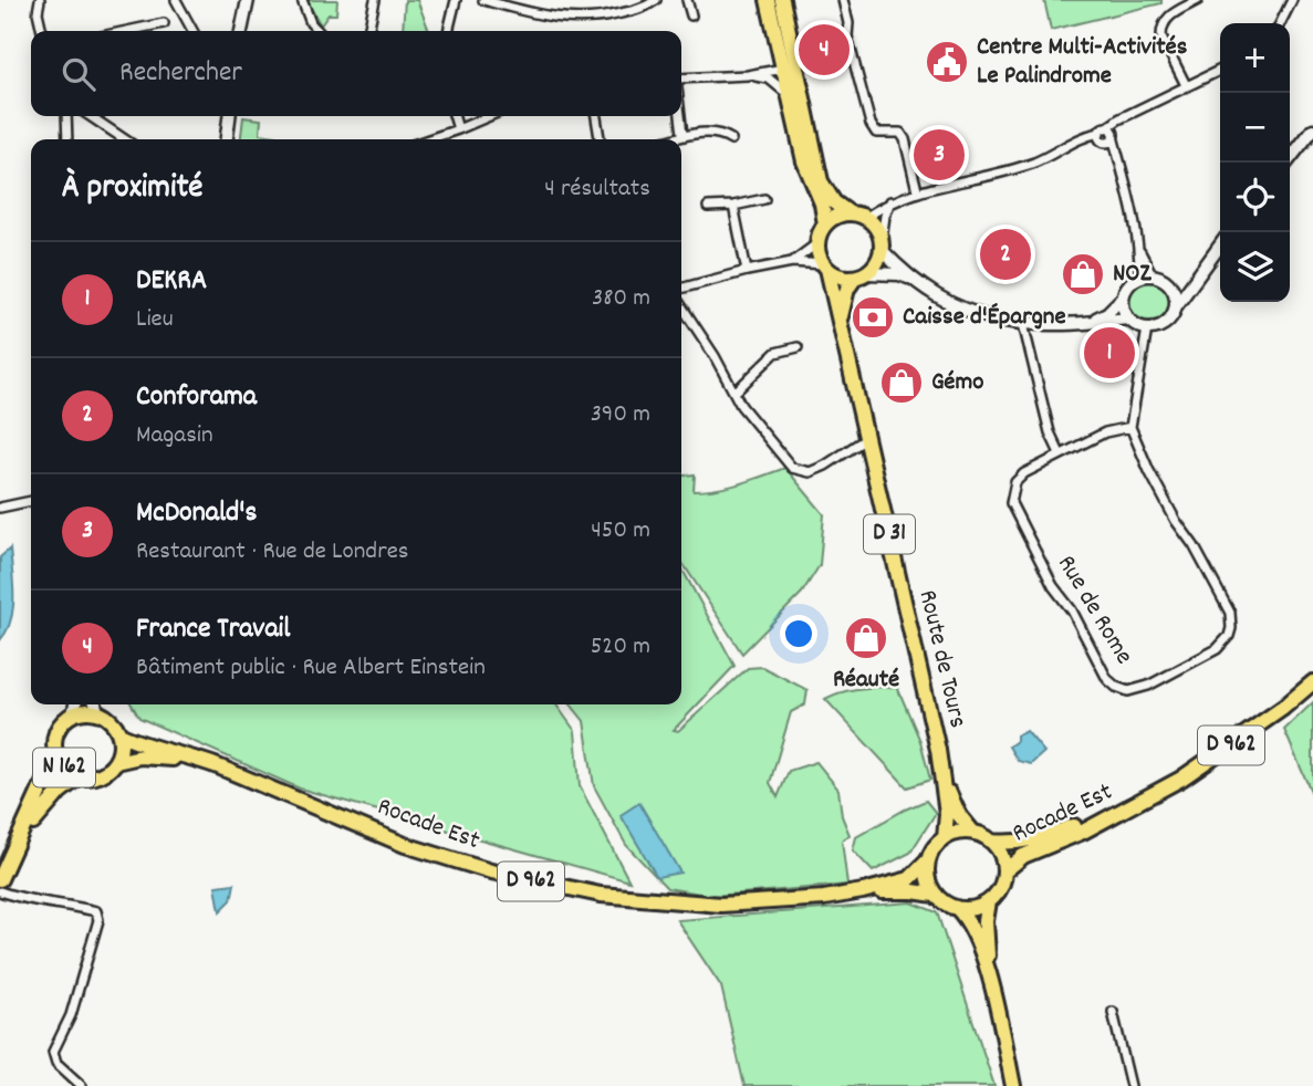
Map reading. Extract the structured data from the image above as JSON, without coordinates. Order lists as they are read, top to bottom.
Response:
{
  "streets": {
    "main road": [
      "D 31",
      "Route de Tours",
      "D 962",
      "N 162",
      "Rocade Est"
    ],
    "street": ["Rue de Rome"]
  },
  "crossings": [
    ["Route de Tours", "Rocade Est"],
    ["N 162", "Rocade Est"]
  ],
  "places": {
    "public building": ["Centre Multi-Activités Le Palindrome"],
    "shop": ["NOZ", "Gémo", "Réauté"],
    "bank": ["Caisse d'Épargne"]
  },
  "page": {
    "pins": [
      "4",
      "3",
      "2",
      "1"
    ],
    "map_buttons": ["+", "−"],
    "search": "Rechercher",
    "heading": ["À proximité", "4 résultats"],
    "list": [
      {
        "mark": "1",
        "name": "DEKRA",
        "note": "Lieu",
        "value": "380 m"
      },
      {
        "mark": "2",
        "name": "Conforama",
        "note": "Magasin",
        "value": "390 m"
      },
      {
        "mark": "3",
        "name": "McDonald's",
        "note": "Restaurant · Rue de Londres",
        "value": "450 m"
      },
      {
        "mark": "4",
        "name": "France Travail",
        "note": "Bâtiment public · Rue Albert Einstein",
        "value": "520 m"
      }
    ]
  }
}
